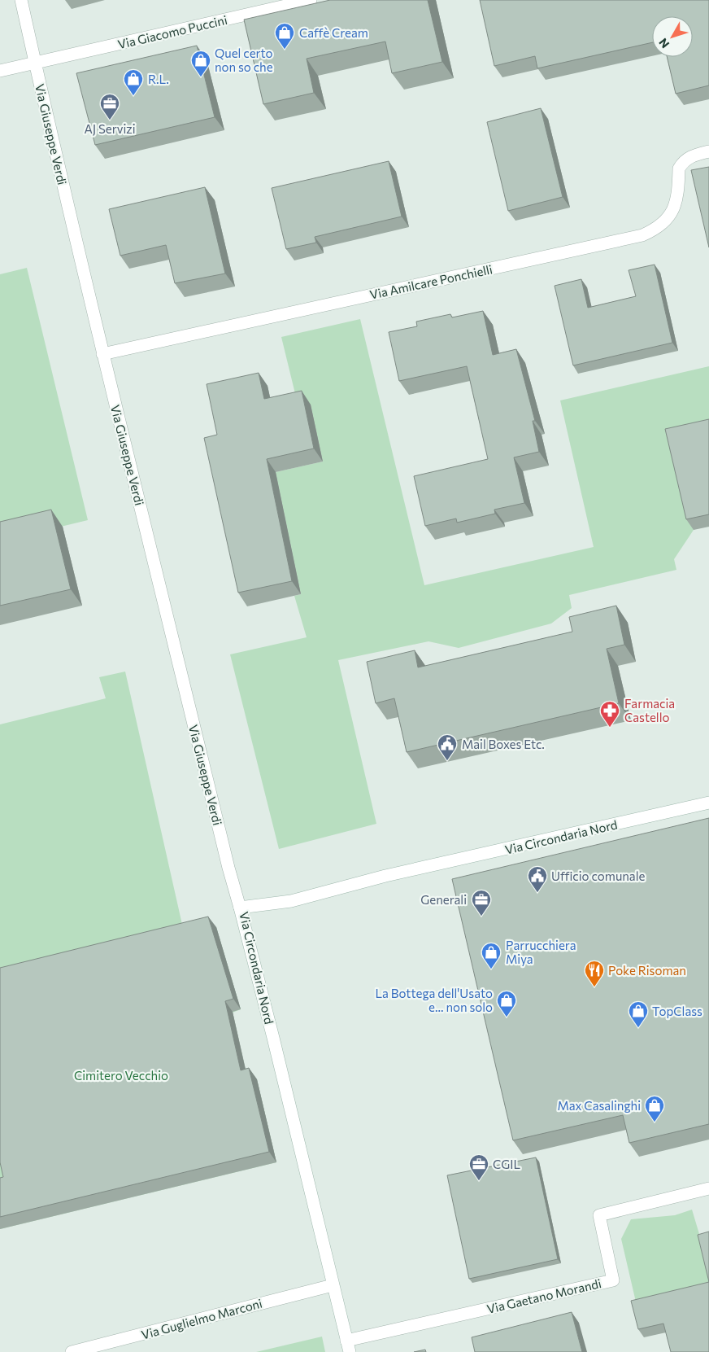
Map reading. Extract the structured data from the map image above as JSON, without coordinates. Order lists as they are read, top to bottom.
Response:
{
  "streets": {
    "street": [
      "Via Giacomo Puccini",
      "Via Giuseppe Verdi",
      "Via Amilcare Ponchielli",
      "Via Circondaria Nord",
      "Via Gaetano Morandi",
      "Via Guglielmo Marconi"
    ]
  },
  "crossings": [
    ["Via Giacomo Puccini", "Via Giuseppe Verdi"],
    ["Via Giuseppe Verdi", "Via Amilcare Ponchielli"],
    ["Via Giuseppe Verdi", "Via Circondaria Nord"],
    ["Via Circondaria Nord", "Via Gaetano Morandi"],
    ["Via Circondaria Nord", "Via Guglielmo Marconi"]
  ],
  "parks": ["Cimitero Vecchio"],
  "places": {
    "shop": [
      "Caffè Cream",
      "Quel certo non so che",
      "R.L.",
      "Parrucchiera Miya",
      "La Bottega dell'Usato e... non solo",
      "TopClass",
      "Max Casalinghi"
    ],
    "office": ["AJ Servizi", "Generali", "CGIL"],
    "pharmacy": ["Farmacia Castello"],
    "public building": ["Mail Boxes Etc.", "Ufficio comunale"],
    "restaurant": ["Poke Risoman"]
  },
  "north": "bottom left"
}
